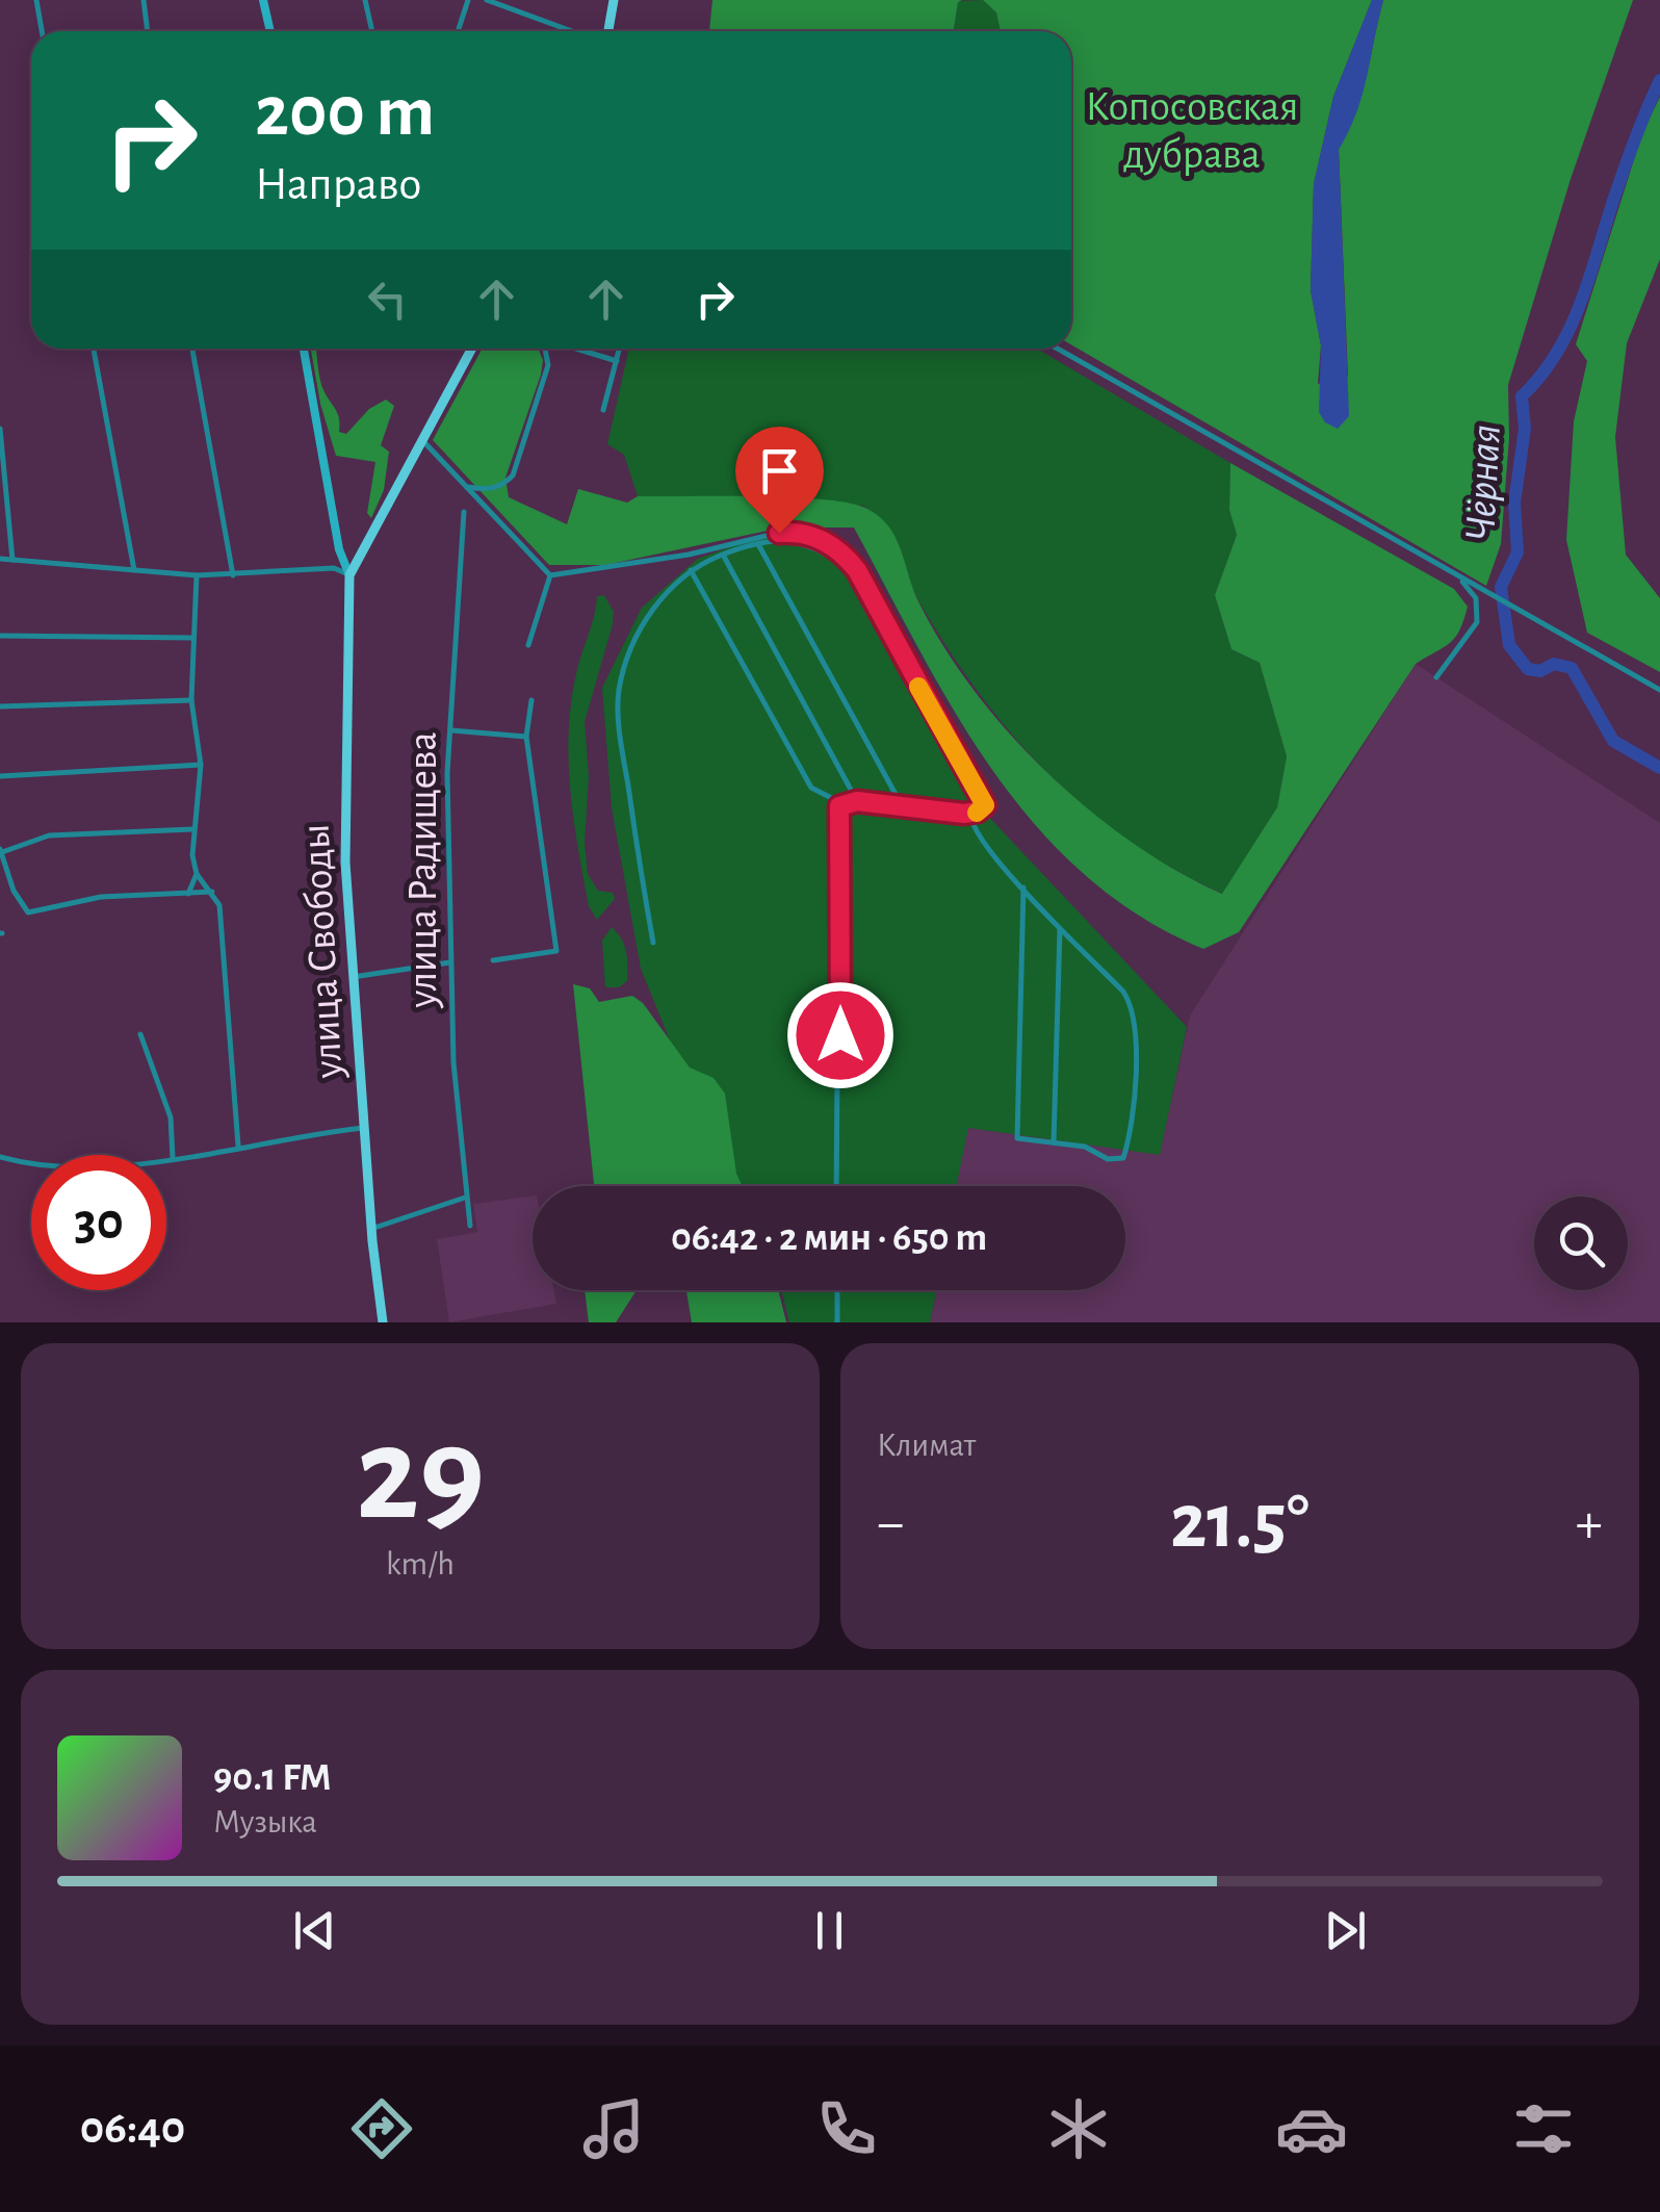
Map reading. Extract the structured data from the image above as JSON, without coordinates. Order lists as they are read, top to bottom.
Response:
{
  "streets": {
    "main road": ["улица Свободы"],
    "street": ["улица Радищева"]
  },
  "water": ["Чёрная"],
  "parks": ["Копосовская дубрава"],
  "page": {
    "turn": ["200 m", "Направо"],
    "limit": "30",
    "trip": "06:42 · 2 мин · 650 m",
    "tile": [
      ["29", "km/h"],
      "Климат"
    ],
    "heat": ["−", "21.5°", "+"],
    "song": ["90.1 FM", "Музыка"],
    "tabs": "06:40"
  }
}
